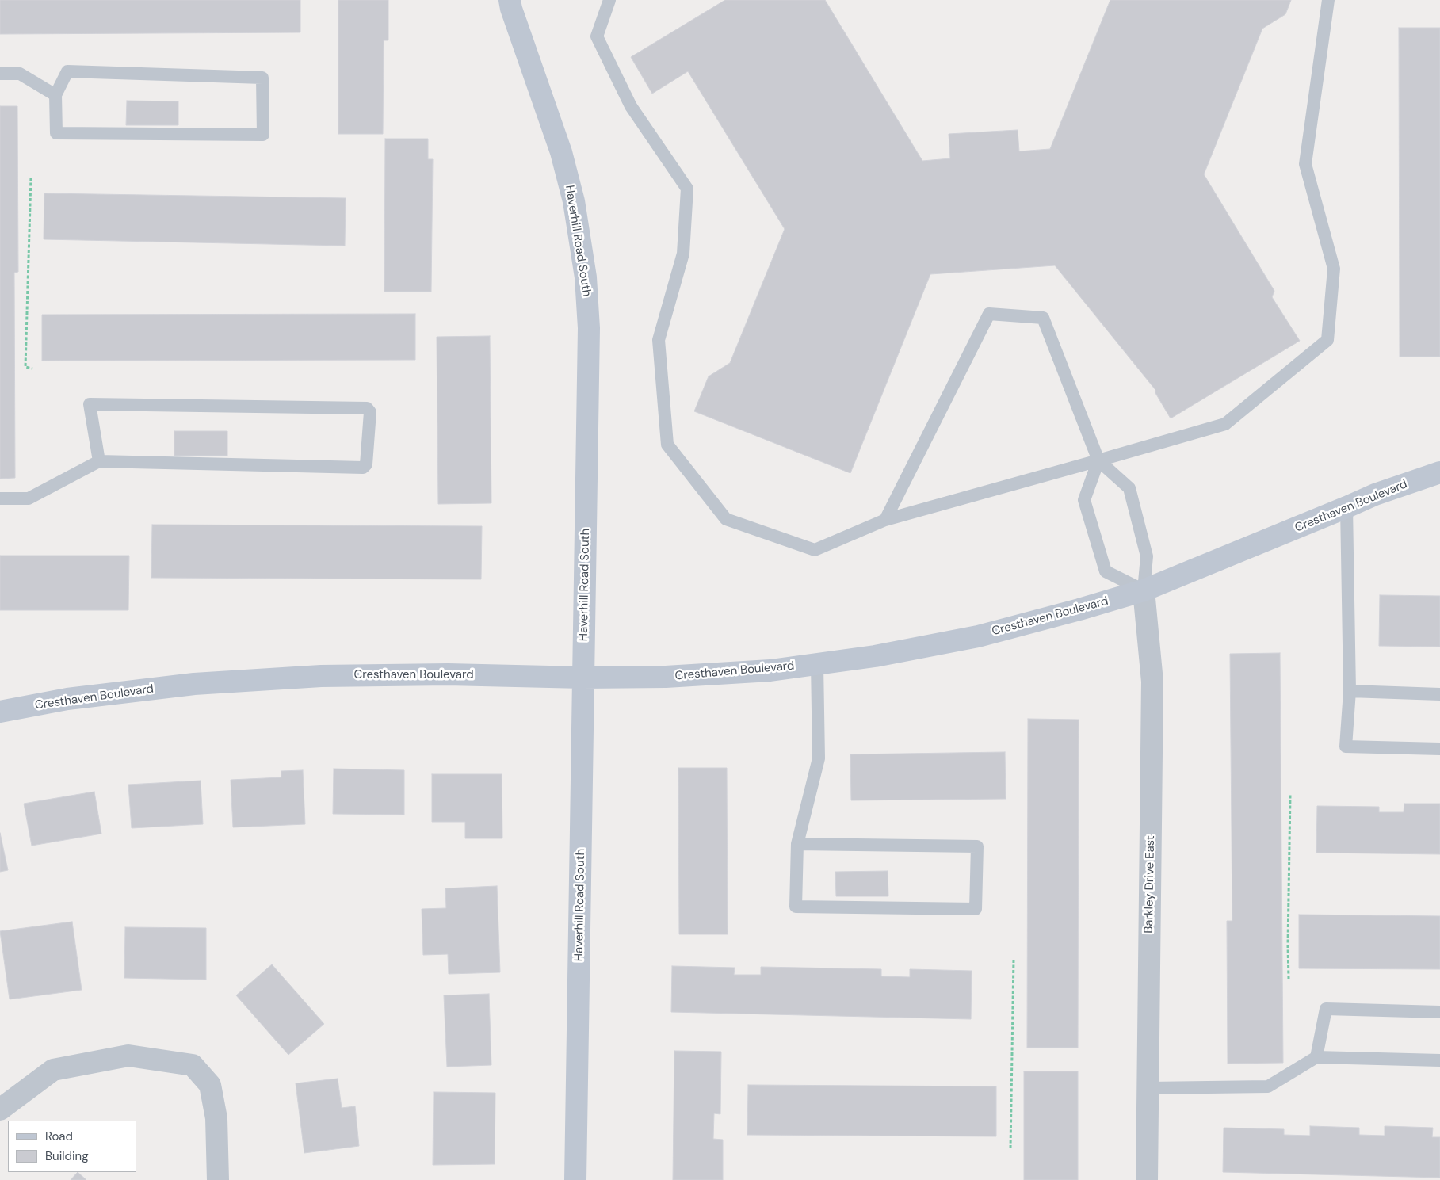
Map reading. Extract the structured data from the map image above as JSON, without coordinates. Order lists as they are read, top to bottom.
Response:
{
  "streets": {
    "street": ["Haverhill Road South", "Cresthaven Boulevard", "Barkley Drive East"]
  },
  "crossings": [
    ["Haverhill Road South", "Cresthaven Boulevard"],
    ["Cresthaven Boulevard", "Barkley Drive East"]
  ],
  "legend": ["Road", "Building"]
}
